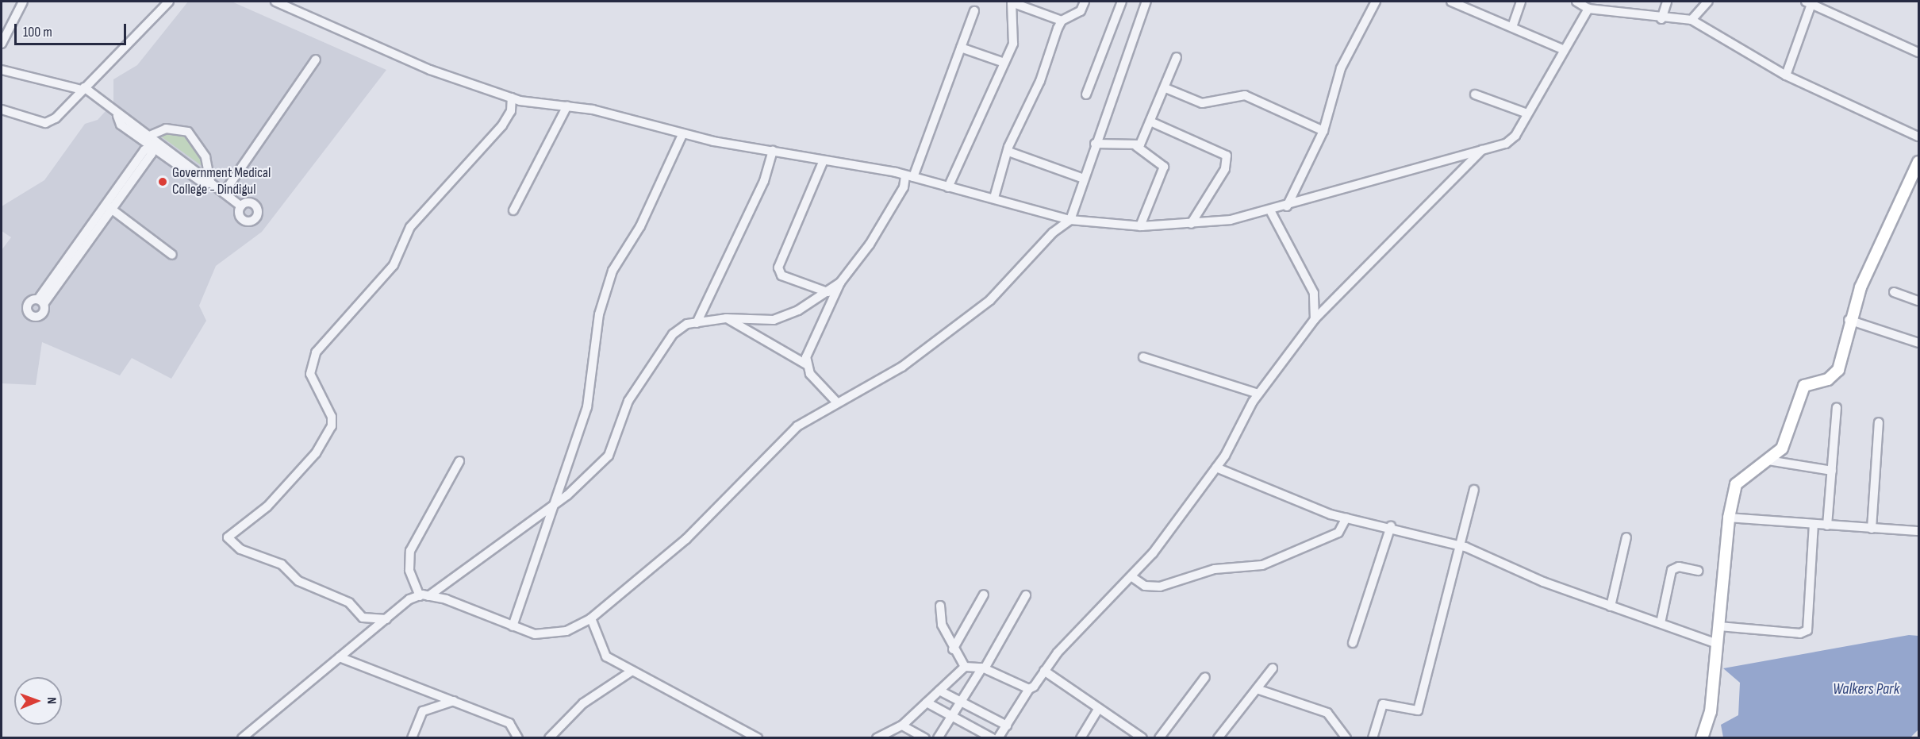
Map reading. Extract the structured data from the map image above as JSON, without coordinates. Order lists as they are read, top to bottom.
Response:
{
  "water": ["Walkers Park"],
  "places": ["Government Medical College - Dindigul"],
  "scale_bar": "100 m",
  "north": "right"
}
